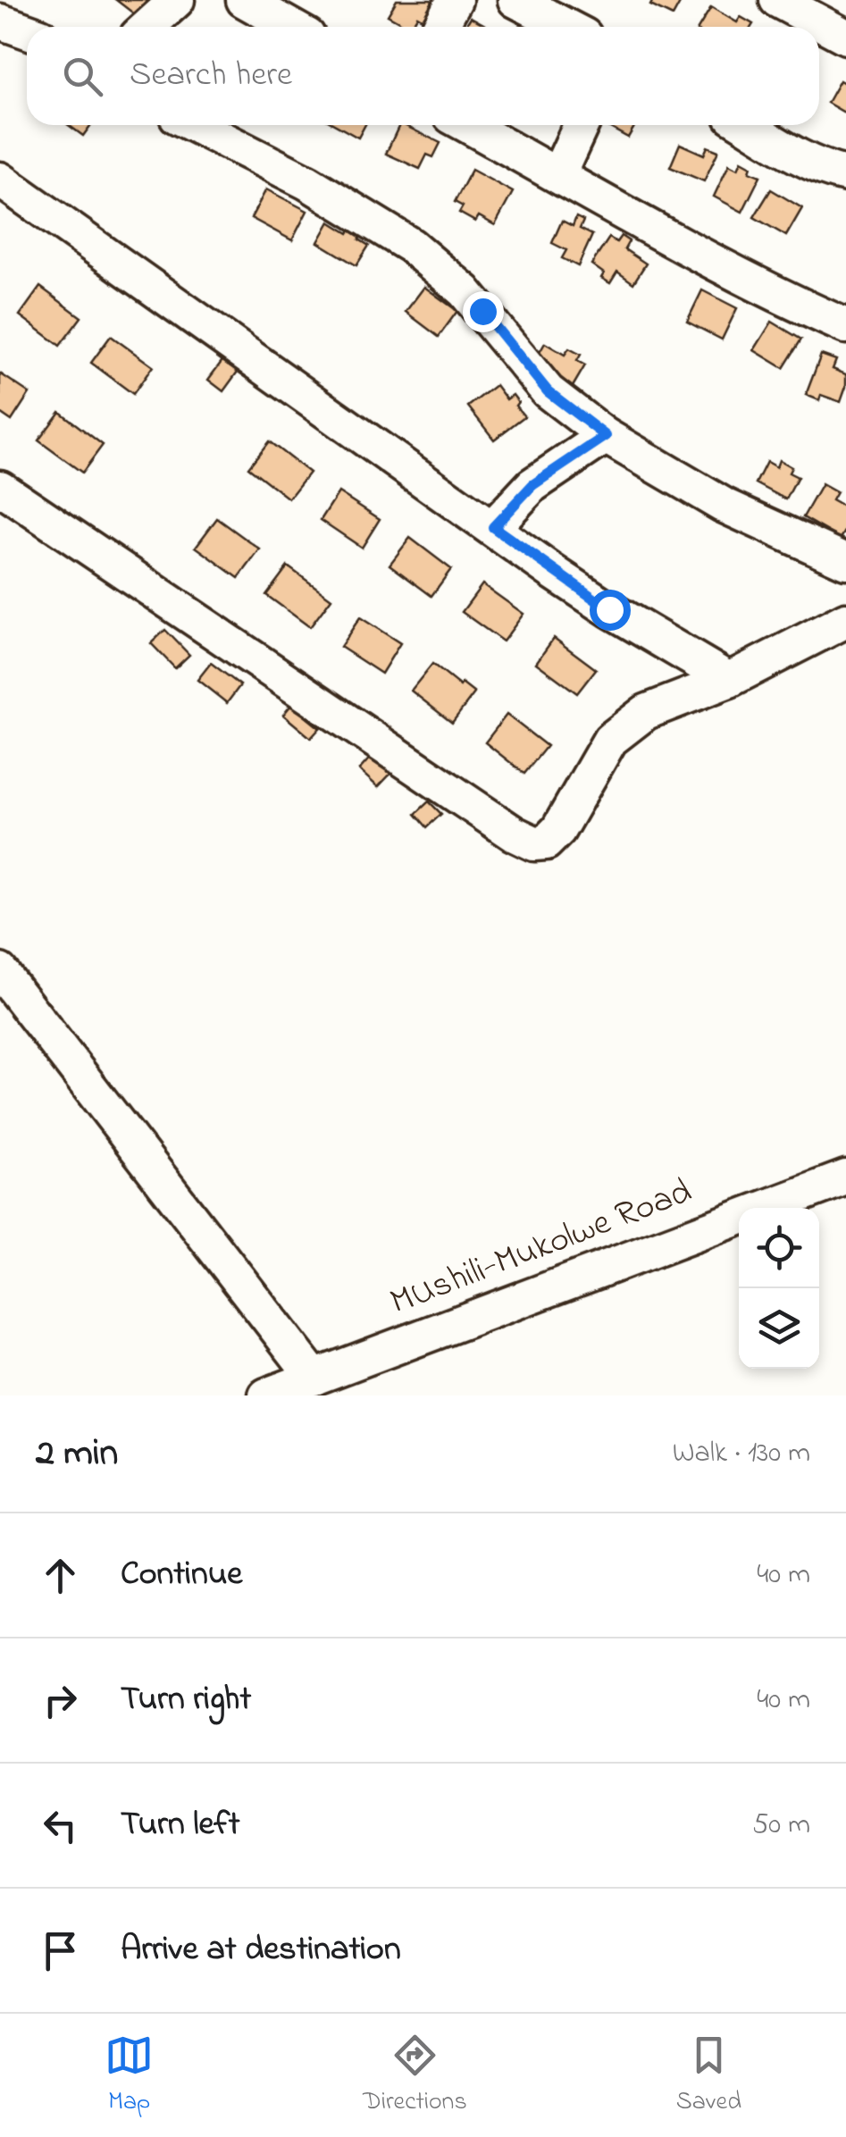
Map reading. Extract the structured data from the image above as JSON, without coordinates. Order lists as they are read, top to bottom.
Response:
{
  "streets": {
    "street": ["MUshili-Mukolwe Road"]
  },
  "page": {
    "search": "Search here",
    "heading": ["2 min", "Walk · 130 m"],
    "list": [
      ["Continue", "40 m"],
      ["Turn right", "40 m"],
      ["Turn left", "50 m"],
      "Arrive at destination"
    ],
    "nav": ["Map", "Directions", "Saved"]
  }
}
